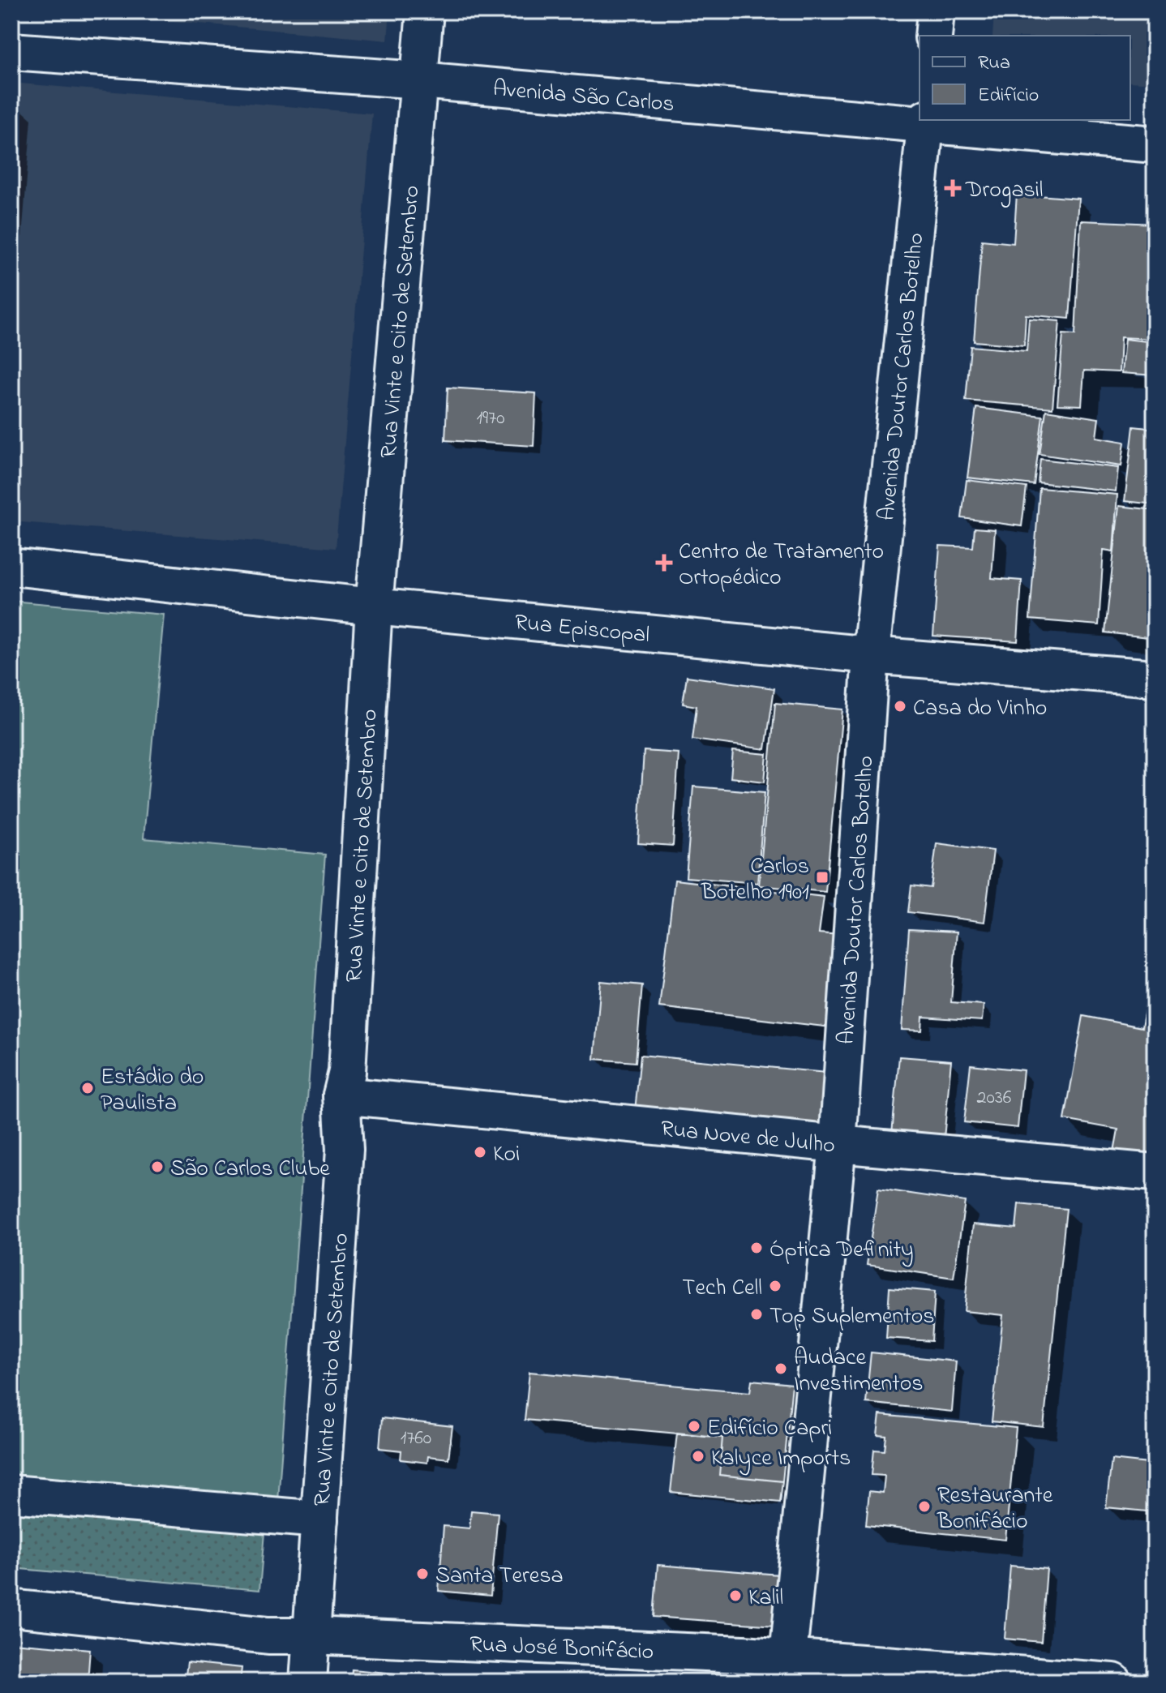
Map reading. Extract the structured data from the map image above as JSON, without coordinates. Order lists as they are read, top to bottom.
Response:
{
  "streets": {
    "main road": [
      "Avenida São Carlos",
      "Rua Vinte e Oito de Setembro",
      "Avenida Doutor Carlos Botelho",
      "Rua Episcopal",
      "Rua Nove de Julho",
      "Rua José Bonifácio"
    ]
  },
  "crossings": [
    ["Avenida São Carlos", "Rua Vinte e Oito de Setembro"],
    ["Avenida São Carlos", "Avenida Doutor Carlos Botelho"],
    ["Rua Vinte e Oito de Setembro", "Rua Episcopal"],
    ["Rua Vinte e Oito de Setembro", "Rua Nove de Julho"],
    ["Rua Vinte e Oito de Setembro", "Rua José Bonifácio"],
    ["Avenida Doutor Carlos Botelho", "Rua Episcopal"],
    ["Avenida Doutor Carlos Botelho", "Rua Nove de Julho"],
    ["Avenida Doutor Carlos Botelho", "Rua José Bonifácio"]
  ],
  "places": {
    "health": ["Drogasil", "Centro de Tratamento Ortopédico"],
    "other": [
      "Casa do Vinho",
      "Estádio do Paulista",
      "Koi",
      "São Carlos Clube",
      "Óptica Definity",
      "Tech Cell",
      "Top Suplementos",
      "Audace Investimentos",
      "Edifício Capri",
      "Kalyce Imports",
      "Restaurante Bonifácio",
      "Santa Teresa",
      "Kalil"
    ],
    "transit": ["Carlos Botelho 1901"]
  },
  "house_numbers": ["1970", "2036", "1760"],
  "legend": ["Rua", "Edifício"]
}
